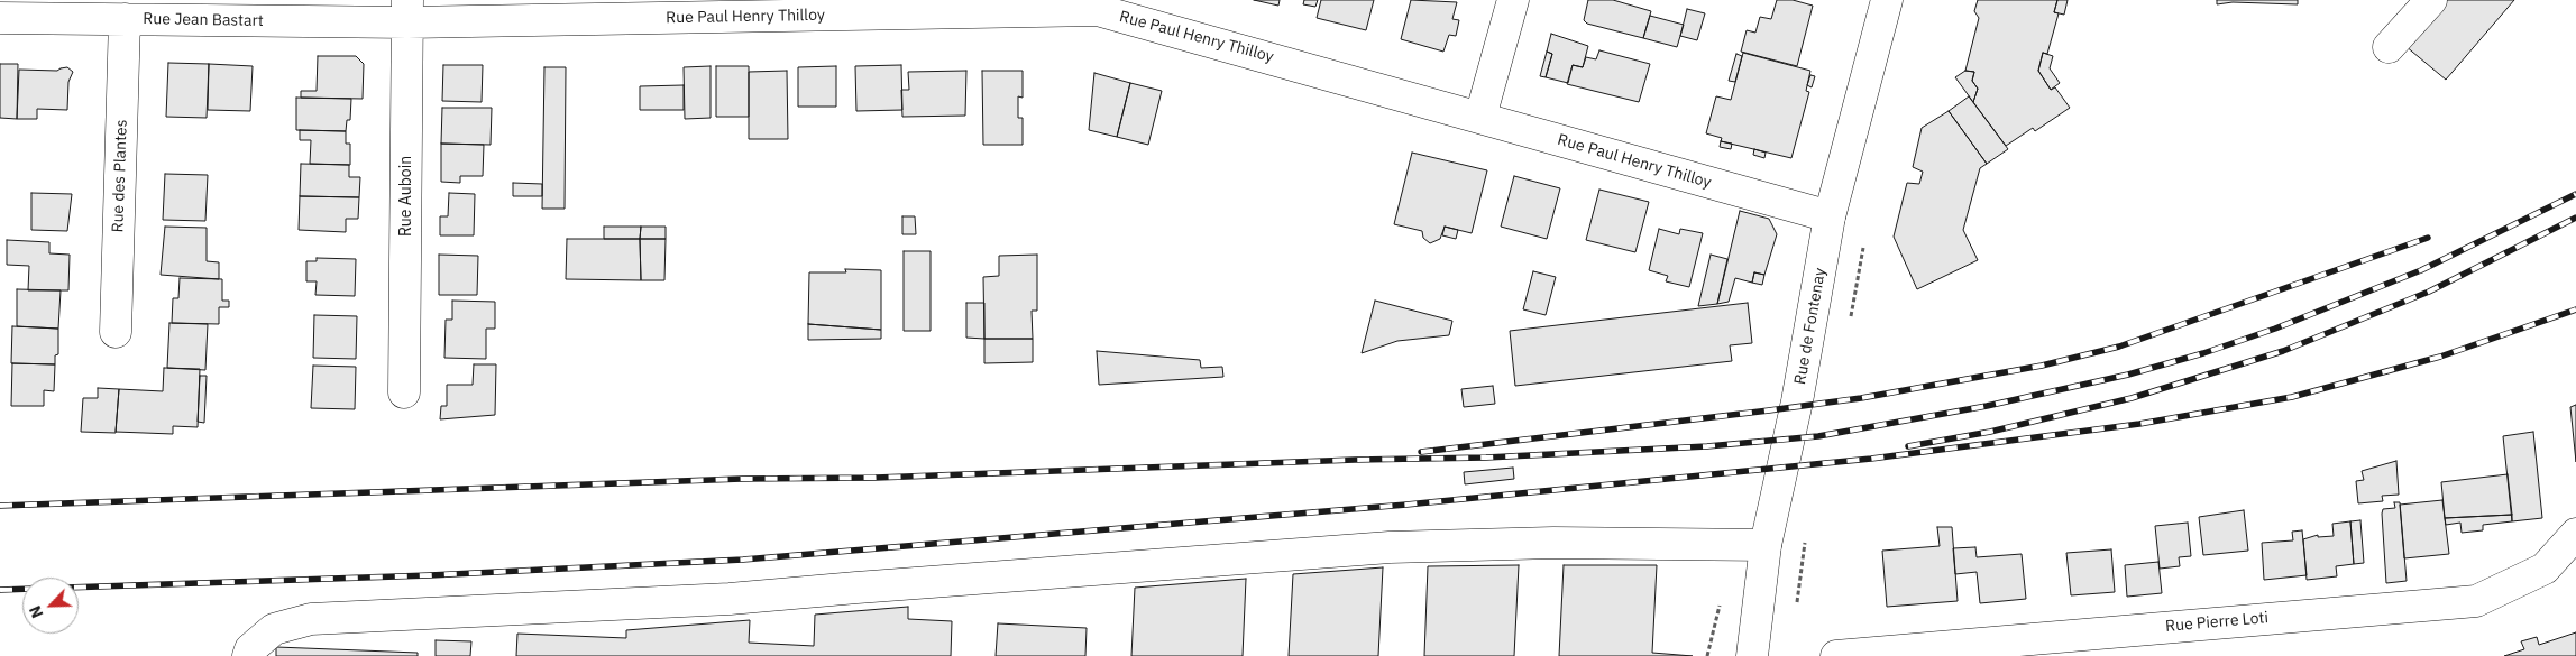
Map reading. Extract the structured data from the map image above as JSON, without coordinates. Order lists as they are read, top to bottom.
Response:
{
  "streets": {
    "street": [
      "Rue Paul Henry Thilloy",
      "Rue Jean Bastart",
      "Rue des Plantes",
      "Rue Auboin",
      "Rue de Fontenay",
      "Rue Pierre Loti"
    ]
  },
  "crossings": [
    ["Rue Paul Henry Thilloy", "Rue Jean Bastart"],
    ["Rue Paul Henry Thilloy", "Rue Auboin"],
    ["Rue Paul Henry Thilloy", "Rue de Fontenay"],
    ["Rue Jean Bastart", "Rue des Plantes"],
    ["Rue Jean Bastart", "Rue Auboin"]
  ],
  "north": "bottom left"
}
